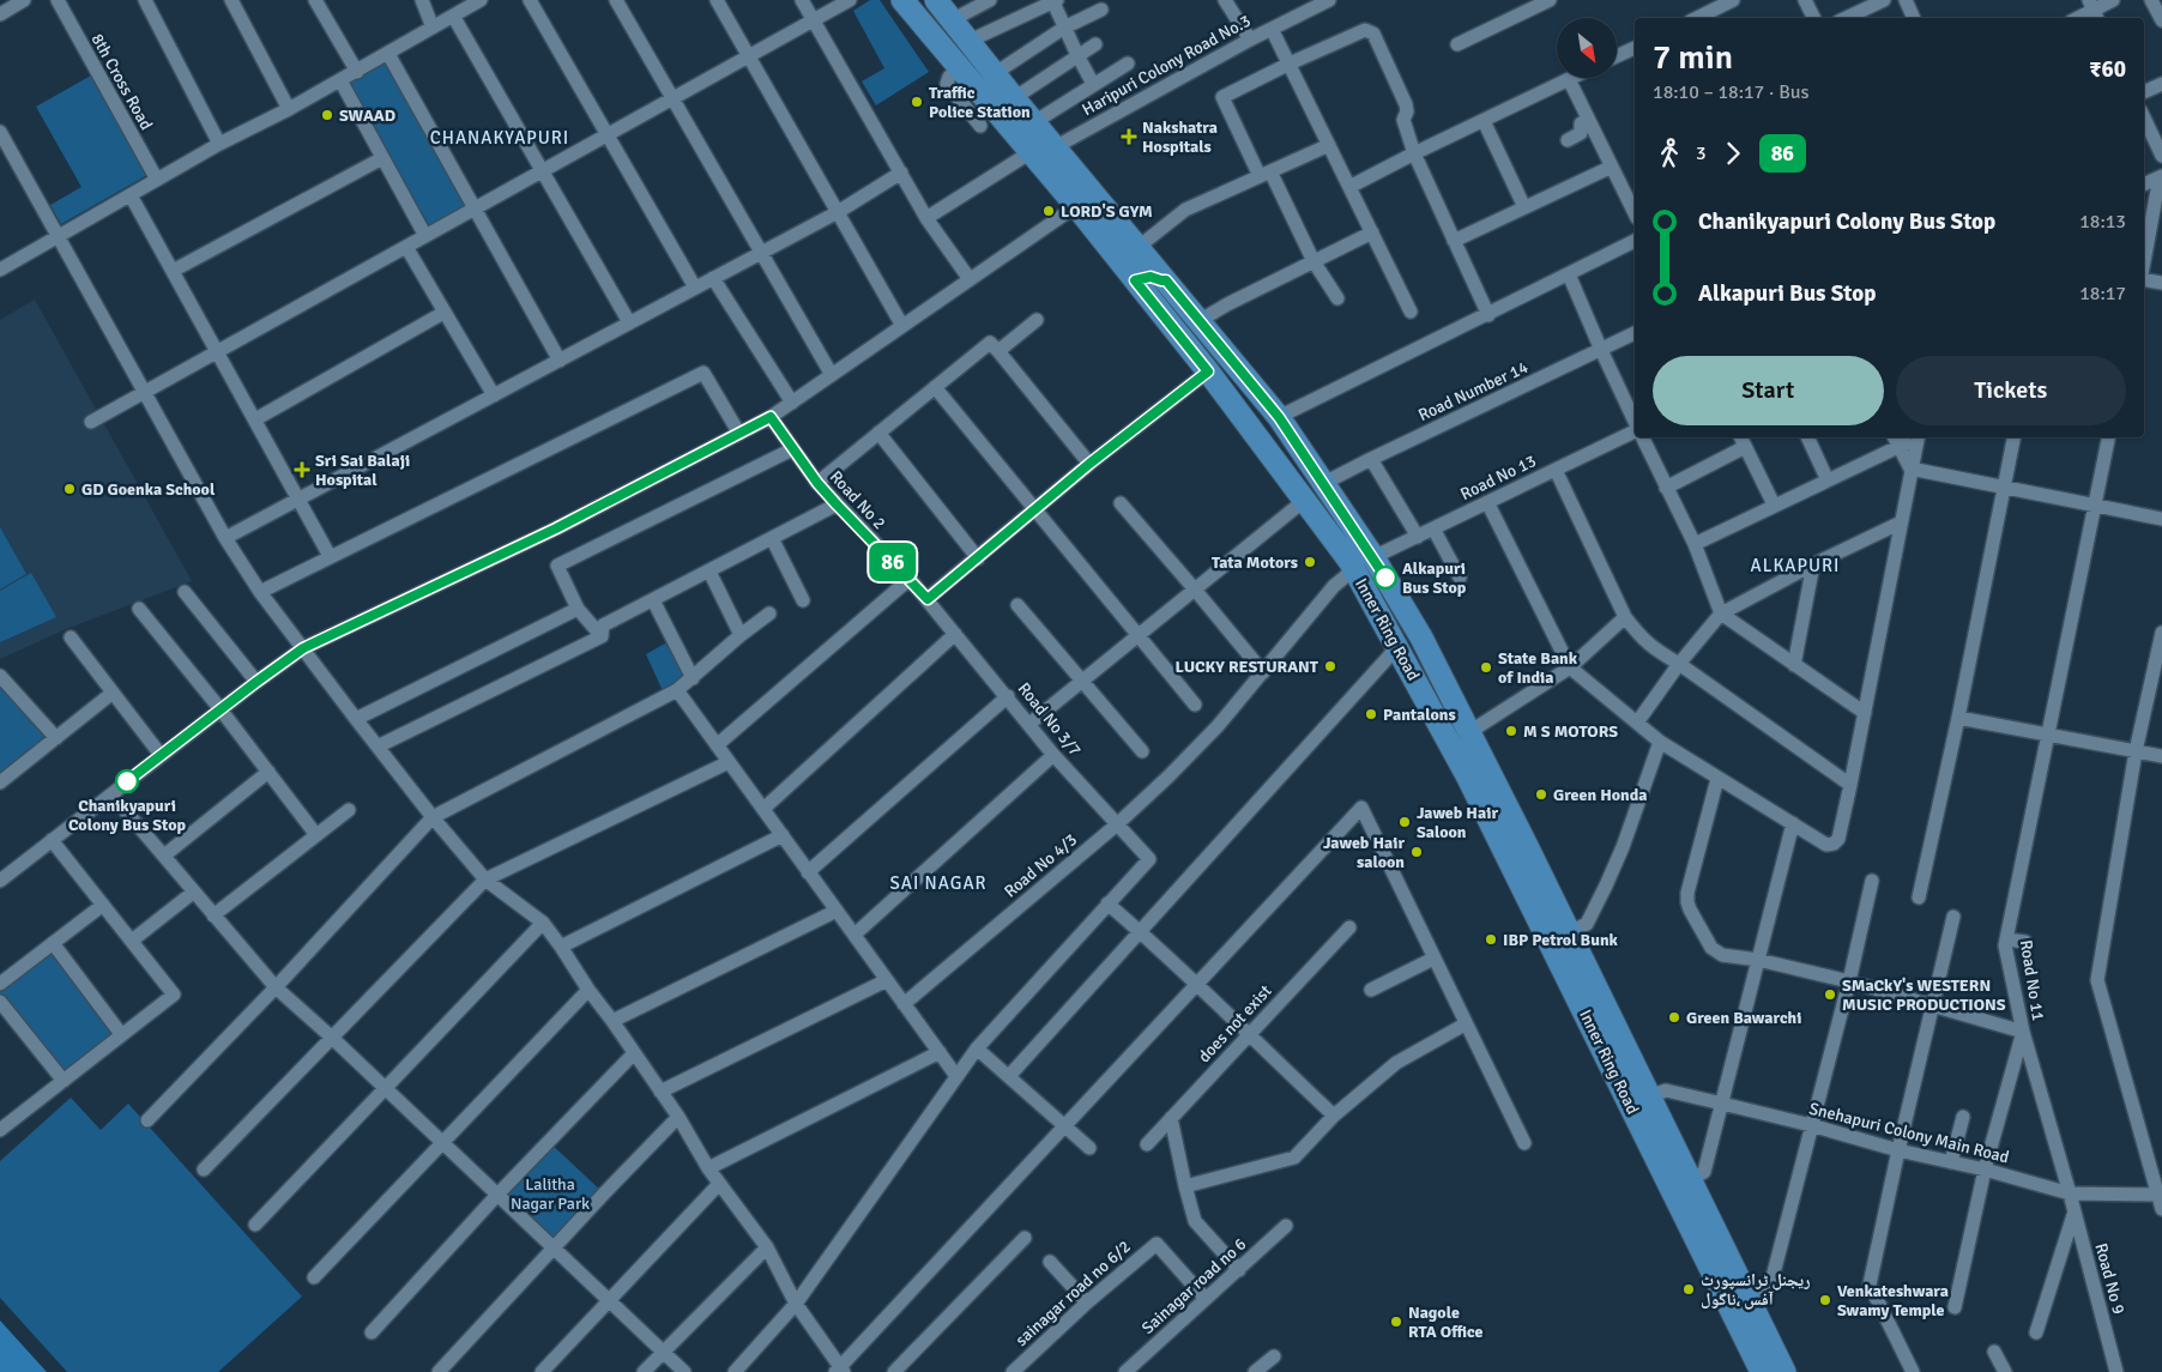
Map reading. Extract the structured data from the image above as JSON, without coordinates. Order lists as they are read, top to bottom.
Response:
{
  "streets": {
    "highway": ["Inner Ring Road"],
    "street": [
      "Haripuri Colony Road No.3",
      "8th Cross Road",
      "Road Number 14",
      "Road No 13",
      "Road No 2",
      "Road No 3/7",
      "Road No 4/3",
      "Road No 11",
      "does not exist",
      "Snehapuri Colony Main Road",
      "Road No 9",
      "Sainagar road no 6",
      "sainagar road no 6/2"
    ]
  },
  "crossings": [
    ["Haripuri Colony Road No.3", "Inner Ring Road"],
    ["Road Number 14", "Inner Ring Road"],
    ["Road No 13", "Inner Ring Road"],
    ["Road No 2", "Road No 3/7"],
    ["Inner Ring Road", "Road No 4/3"],
    ["Inner Ring Road", "Snehapuri Colony Main Road"],
    ["Road No 3/7", "Road No 4/3"],
    ["Road No 11", "Snehapuri Colony Main Road"],
    ["Road No 11", "Road No 9"],
    ["Snehapuri Colony Main Road", "Road No 9"],
    ["Sainagar road no 6", "sainagar road no 6/2"]
  ],
  "districts": ["CHANAKYAPURI", "ALKAPURI", "SAI NAGAR"],
  "parks": ["Lalitha Nagar Park"],
  "places": {
    "other": [
      "Traffic Police Station",
      "SWAAD",
      "LORD'S GYM",
      "GD Goenka School",
      "Tata Motors",
      "Alkapuri Bus Stop",
      "LUCKY RESTURANT",
      "State Bank of India",
      "Pantalons",
      "M S MOTORS",
      "Chanikyapuri Colony Bus Stop",
      "Green Honda",
      "Jaweb Hair Saloon",
      "Jaweb Hair saloon",
      "IBP Petrol Bunk",
      "SMaCkY's WESTERN MUSIC PRODUCTIONS",
      "Green Bawarchi",
      "ریجنل ٹرانسپورٹ آفس ،ناگول",
      "Venkateshwara Swamy Temple",
      "Nagole RTA Office"
    ],
    "health": ["Nakshatra Hospitals", "Sri Sai Balaji Hospital"]
  },
  "lines": ["bus line 86"],
  "north": "bottom right",
  "page": {
    "on_map": "86",
    "heading": ["7 min", "18:10 – 18:17 · Bus", "₹60"],
    "legs": ["3", "86"],
    "list": [
      {
        "name": "Chanikyapuri Colony Bus Stop",
        "value": "18:13"
      },
      {
        "name": "Alkapuri Bus Stop",
        "value": "18:17"
      }
    ],
    "buttons": ["Start", "Tickets"]
  }
}
